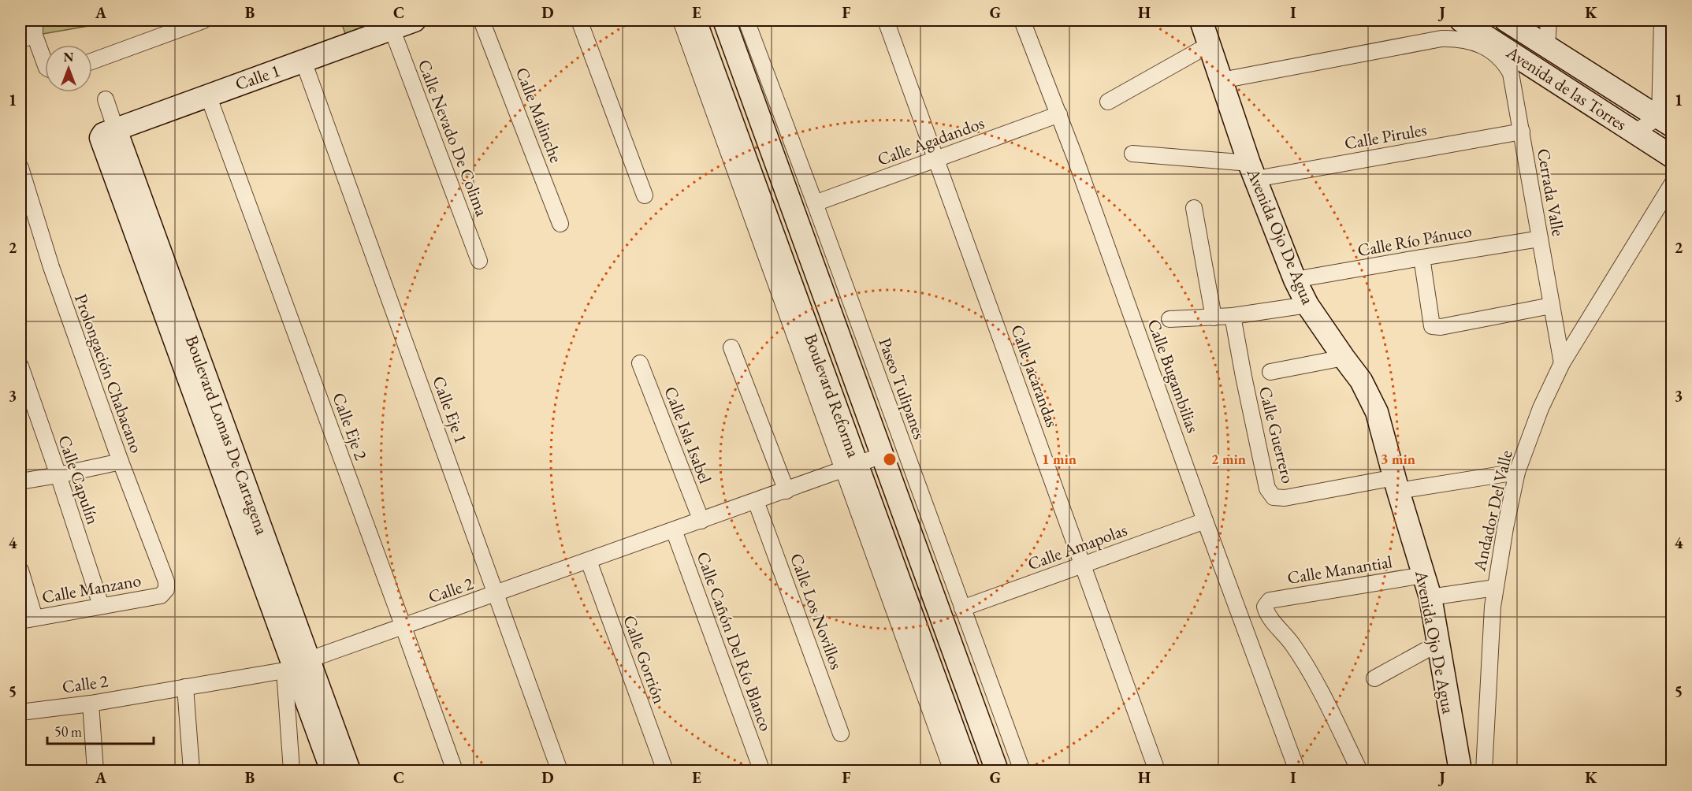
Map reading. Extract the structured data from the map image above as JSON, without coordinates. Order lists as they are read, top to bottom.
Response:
{
  "streets": {
    "main road": [
      "Calle 1",
      "Avenida de las Torres",
      "Avenida Ojo De Agua",
      "Boulevard Reforma",
      "Boulevard Lomas De Cartagena"
    ],
    "street": [
      "Calle Malinche",
      "Calle Pirules",
      "Calle Nevado De Colima",
      "Calle Agadandos",
      "Cerrada Valle",
      "Calle Río Pánuco",
      "Prolongación Chabacano",
      "Calle Jacarandas",
      "Calle Bugambilias",
      "Paseo Tulipanes",
      "Calle Eje 1",
      "Calle Eje 2",
      "Calle Isla Isabel",
      "Calle Guerrero",
      "Calle Capulín",
      "Andador Del Valle",
      "Calle Amapolas",
      "Calle Manantial",
      "Calle Manzano",
      "Calle 2",
      "Calle Los Novillos",
      "Calle Cañón Del Río Blanco",
      "Calle Gorrión"
    ]
  },
  "crossings": [
    ["Calle 1", "Calle Nevado De Colima"],
    ["Calle 1", "Calle Eje 1"],
    ["Calle 1", "Calle Eje 2"],
    ["Calle 1", "Boulevard Lomas De Cartagena"],
    ["Calle Pirules", "Cerrada Valle"],
    ["Calle Pirules", "Avenida Ojo De Agua"],
    ["Calle Agadandos", "Calle Jacarandas"],
    ["Calle Agadandos", "Calle Bugambilias"],
    ["Calle Agadandos", "Paseo Tulipanes"],
    ["Cerrada Valle", "Avenida Ojo De Agua"],
    ["Cerrada Valle", "Calle Río Pánuco"],
    ["Cerrada Valle", "Andador Del Valle"],
    ["Avenida Ojo De Agua", "Calle Río Pánuco"],
    ["Avenida Ojo De Agua", "Calle Guerrero"],
    ["Avenida Ojo De Agua", "Calle Manantial"],
    ["Prolongación Chabacano", "Calle Manzano"],
    ["Calle Jacarandas", "Calle Amapolas"],
    ["Calle Bugambilias", "Calle Amapolas"],
    ["Paseo Tulipanes", "Calle Amapolas"],
    ["Boulevard Reforma", "Calle 2"],
    ["Calle Eje 1", "Calle 2"],
    ["Calle Eje 2", "Calle 2"],
    ["Boulevard Lomas De Cartagena", "Calle 2"],
    ["Calle Isla Isabel", "Calle 2"],
    ["Calle Capulín", "Calle Manzano"],
    ["Calle 2", "Calle Los Novillos"],
    ["Calle 2", "Calle Cañón Del Río Blanco"],
    ["Calle 2", "Calle Gorrión"]
  ],
  "scale_bar": "50 m",
  "north": "top",
  "grid": {
    "columns": [
      "A",
      "B",
      "C",
      "D",
      "E",
      "F",
      "G",
      "H",
      "I",
      "J",
      "K"
    ],
    "rows": [
      "1",
      "2",
      "3",
      "4",
      "5"
    ]
  },
  "rings": ["1 min", "2 min", "3 min"]
}
